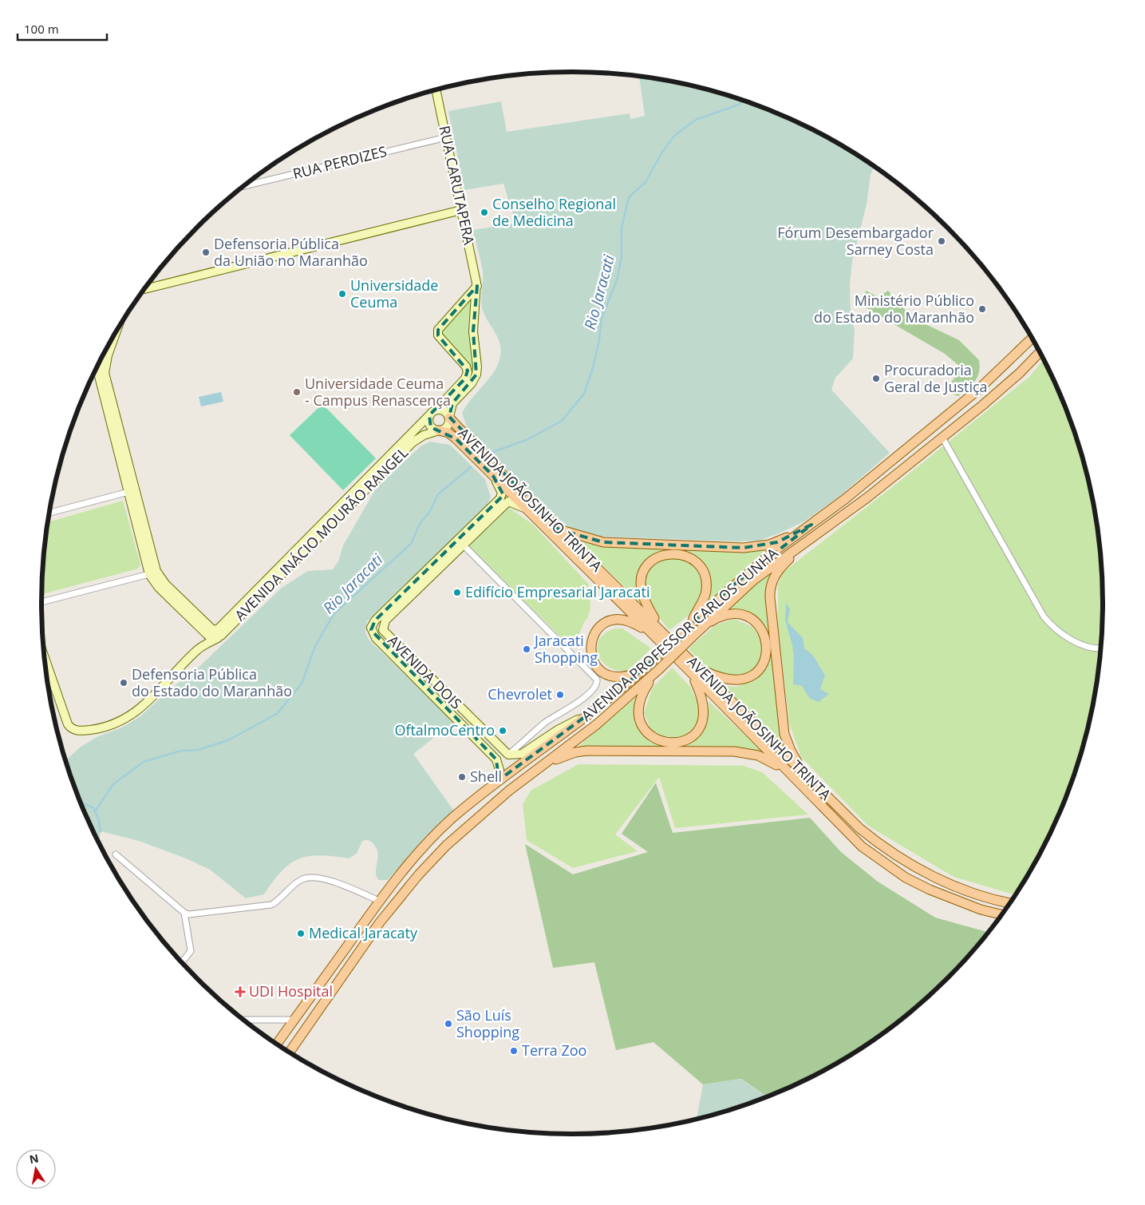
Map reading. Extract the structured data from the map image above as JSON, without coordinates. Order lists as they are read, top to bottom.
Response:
{
  "streets": {
    "main road": [
      "RUA CARUTAPERA",
      "AVENIDA JOÃOSINHO TRINTA",
      "AVENIDA INÁCIO MOURÃO RANGEL",
      "AVENIDA PROFESSOR CARLOS CUNHA",
      "AVENIDA DOIS"
    ],
    "street": ["RUA PERDIZES"]
  },
  "crossings": [
    ["RUA PERDIZES", "RUA CARUTAPERA"],
    ["AVENIDA JOÃOSINHO TRINTA", "AVENIDA INÁCIO MOURÃO RANGEL"],
    ["AVENIDA JOÃOSINHO TRINTA", "AVENIDA DOIS"],
    ["AVENIDA PROFESSOR CARLOS CUNHA", "AVENIDA DOIS"]
  ],
  "water": ["Rio Jaracati"],
  "places": {
    "other": [
      "Conselho Regional de Medicina",
      "Fórum Desembargador Sarney Costa",
      "Defensoria Pública da União no Maranhão",
      "Universidade Ceuma",
      "Ministério Público do Estado do Maranhão",
      "Procuradoria Geral de Justiça",
      "Universidade Ceuma - Campus Renascença",
      "Edifício Empresarial Jaracati",
      "Jaracati Shopping",
      "Defensoria Pública do Estado do Maranhão",
      "Chevrolet",
      "OftalmoCentro",
      "Shell",
      "Medical Jaracaty",
      "São Luís Shopping",
      "Terra Zoo"
    ],
    "health": ["UDI Hospital"]
  },
  "scale_bar": "100 m",
  "north": "top"
}
